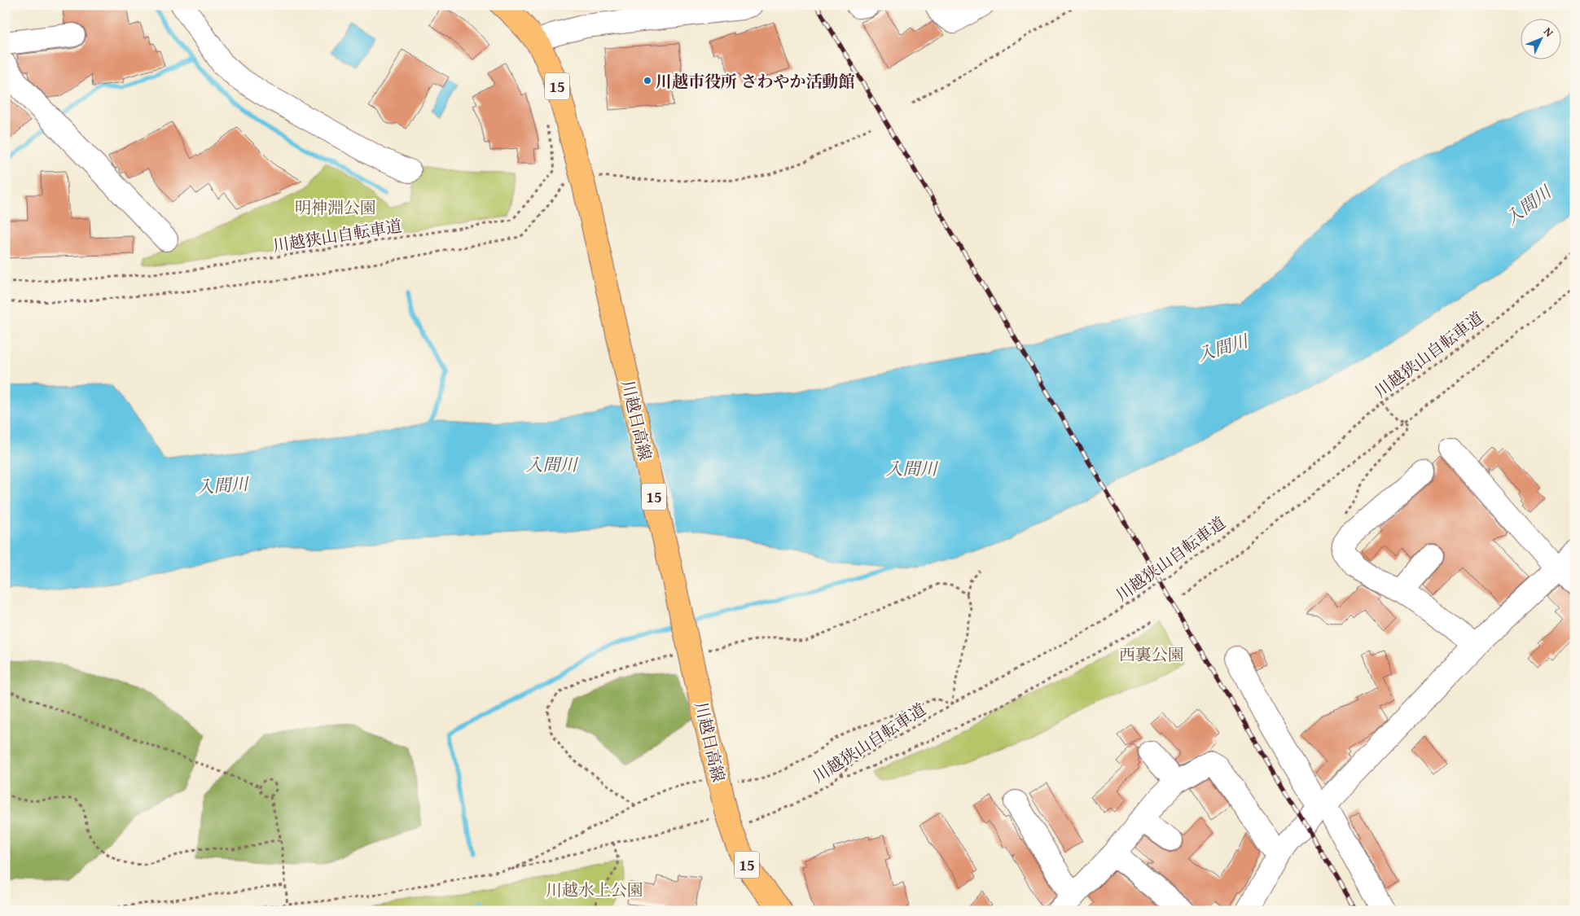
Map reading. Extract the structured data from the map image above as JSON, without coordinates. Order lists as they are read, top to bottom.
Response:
{
  "streets": {
    "main road": ["15", "川越日高線"],
    "path": ["川越狭山自転車道"]
  },
  "water": ["入間川"],
  "parks": ["明神淵公園", "西裏公園", "川越水上公園"],
  "places": ["川越市役所 さわやか活動館"],
  "north": "top right"
}
